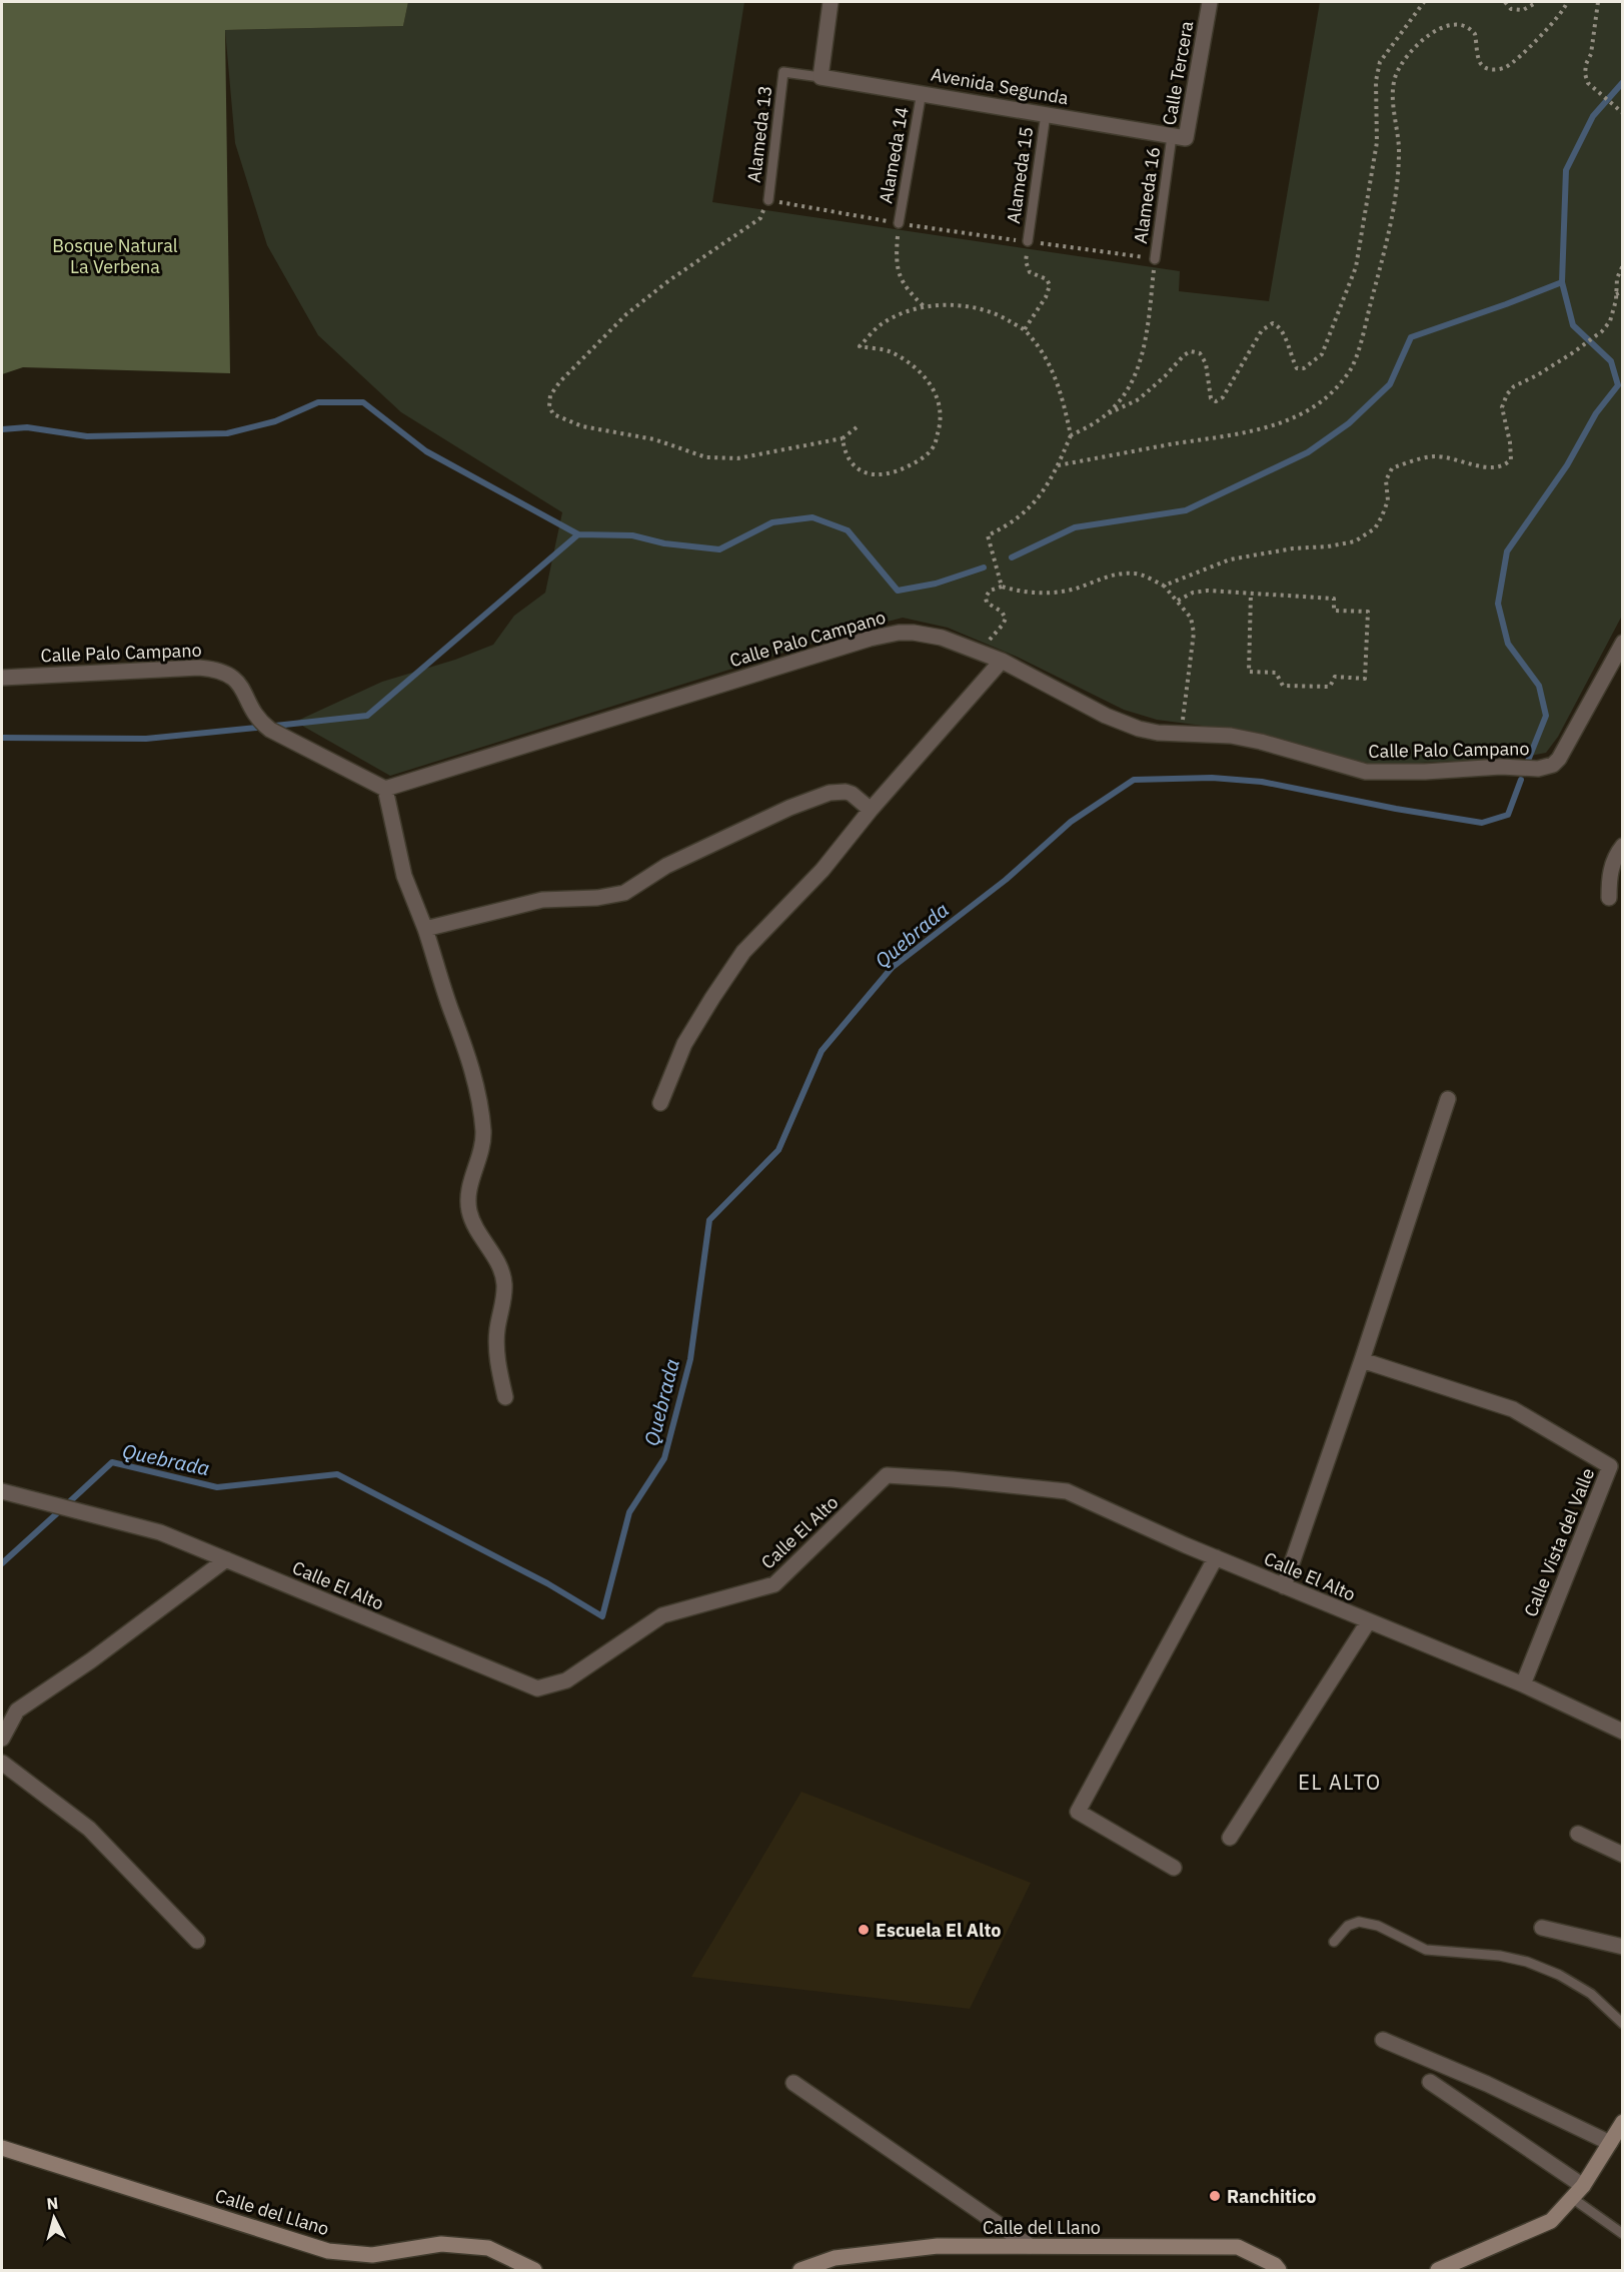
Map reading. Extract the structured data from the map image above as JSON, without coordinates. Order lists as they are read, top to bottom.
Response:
{
  "streets": {
    "main road": ["Calle del Llano"],
    "street": [
      "Calle Tercera",
      "Avenida Segunda",
      "Calle Palo Campano",
      "Calle El Alto",
      "Calle Vista del Valle"
    ],
    "lane": [
      "Alameda 13",
      "Alameda 14",
      "Alameda 15",
      "Alameda 16"
    ]
  },
  "crossings": [
    ["Calle Tercera", "Avenida Segunda"],
    ["Calle Tercera", "Alameda 16"],
    ["Avenida Segunda", "Alameda 13"],
    ["Avenida Segunda", "Alameda 14"],
    ["Avenida Segunda", "Alameda 15"],
    ["Avenida Segunda", "Alameda 16"],
    ["Calle El Alto", "Calle Vista del Valle"]
  ],
  "districts": ["EL ALTO"],
  "water": ["Quebrada"],
  "parks": ["Bosque Natural La Verbena"],
  "places": ["Escuela El Alto", "Ranchitico"],
  "north": "top"
}
